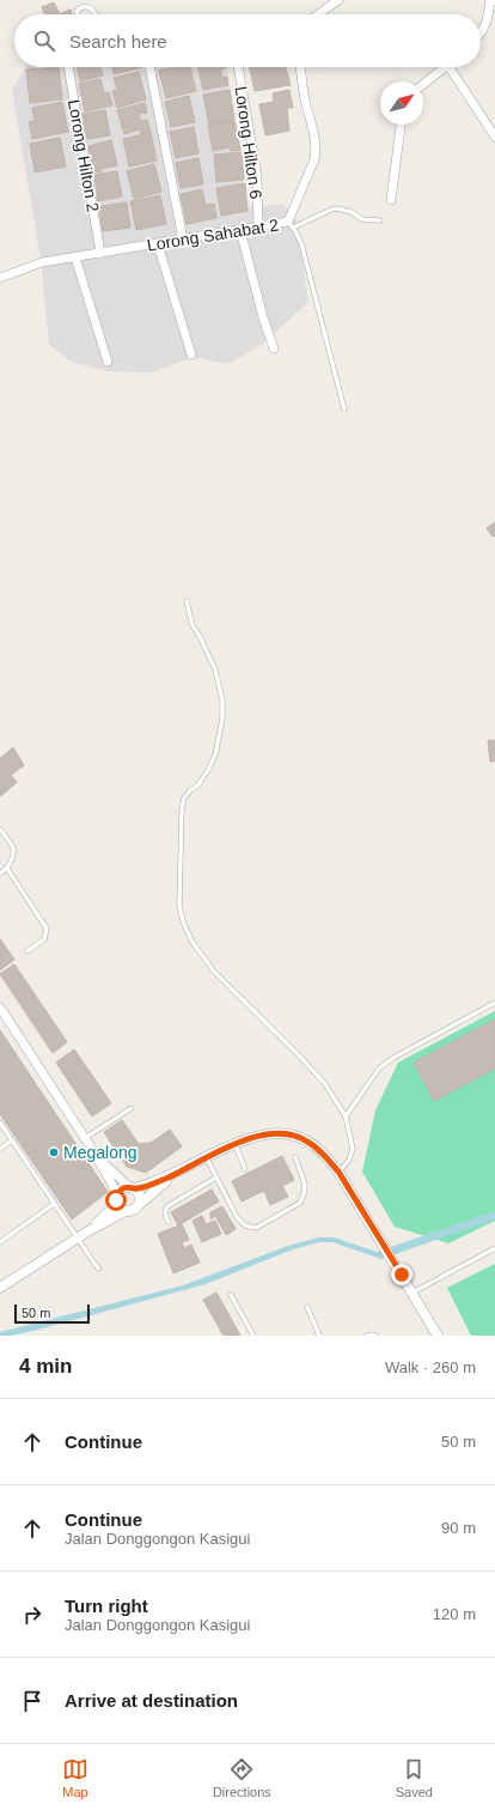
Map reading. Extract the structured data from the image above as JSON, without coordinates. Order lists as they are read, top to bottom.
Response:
{
  "streets": {
    "street": ["Lorong Hilton 6", "Lorong Hilton 2", "Lorong Sahabat 2"]
  },
  "crossings": [
    ["Lorong Hilton 6", "Lorong Sahabat 2"],
    ["Lorong Hilton 2", "Lorong Sahabat 2"]
  ],
  "places": ["Megalong"],
  "scale_bar": "50 m",
  "north": "top right",
  "page": {
    "search": "Search here",
    "scale": "50 m",
    "heading": ["4 min", "Walk · 260 m"],
    "list": [
      ["Continue", "50 m"],
      ["Continue", "Jalan Donggongon Kasigui", "90 m"],
      ["Turn right", "Jalan Donggongon Kasigui", "120 m"],
      "Arrive at destination"
    ],
    "nav": ["Map", "Directions", "Saved"]
  }
}
